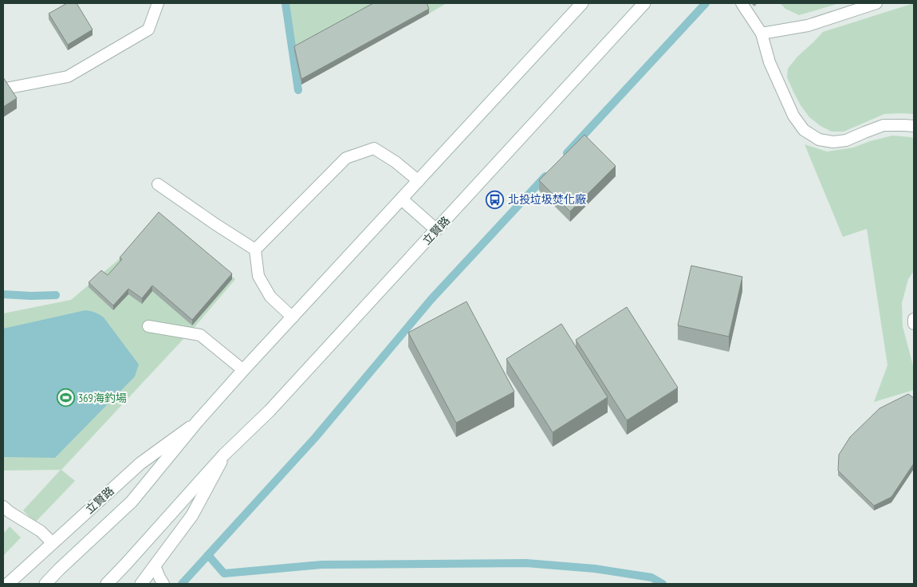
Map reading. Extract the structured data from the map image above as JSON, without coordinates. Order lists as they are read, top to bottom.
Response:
{
  "streets": {
    "street": ["立賢路"]
  },
  "places": {
    "bus stop": ["北投垃圾焚化廠"],
    "sports": ["369海釣場"]
  }
}
